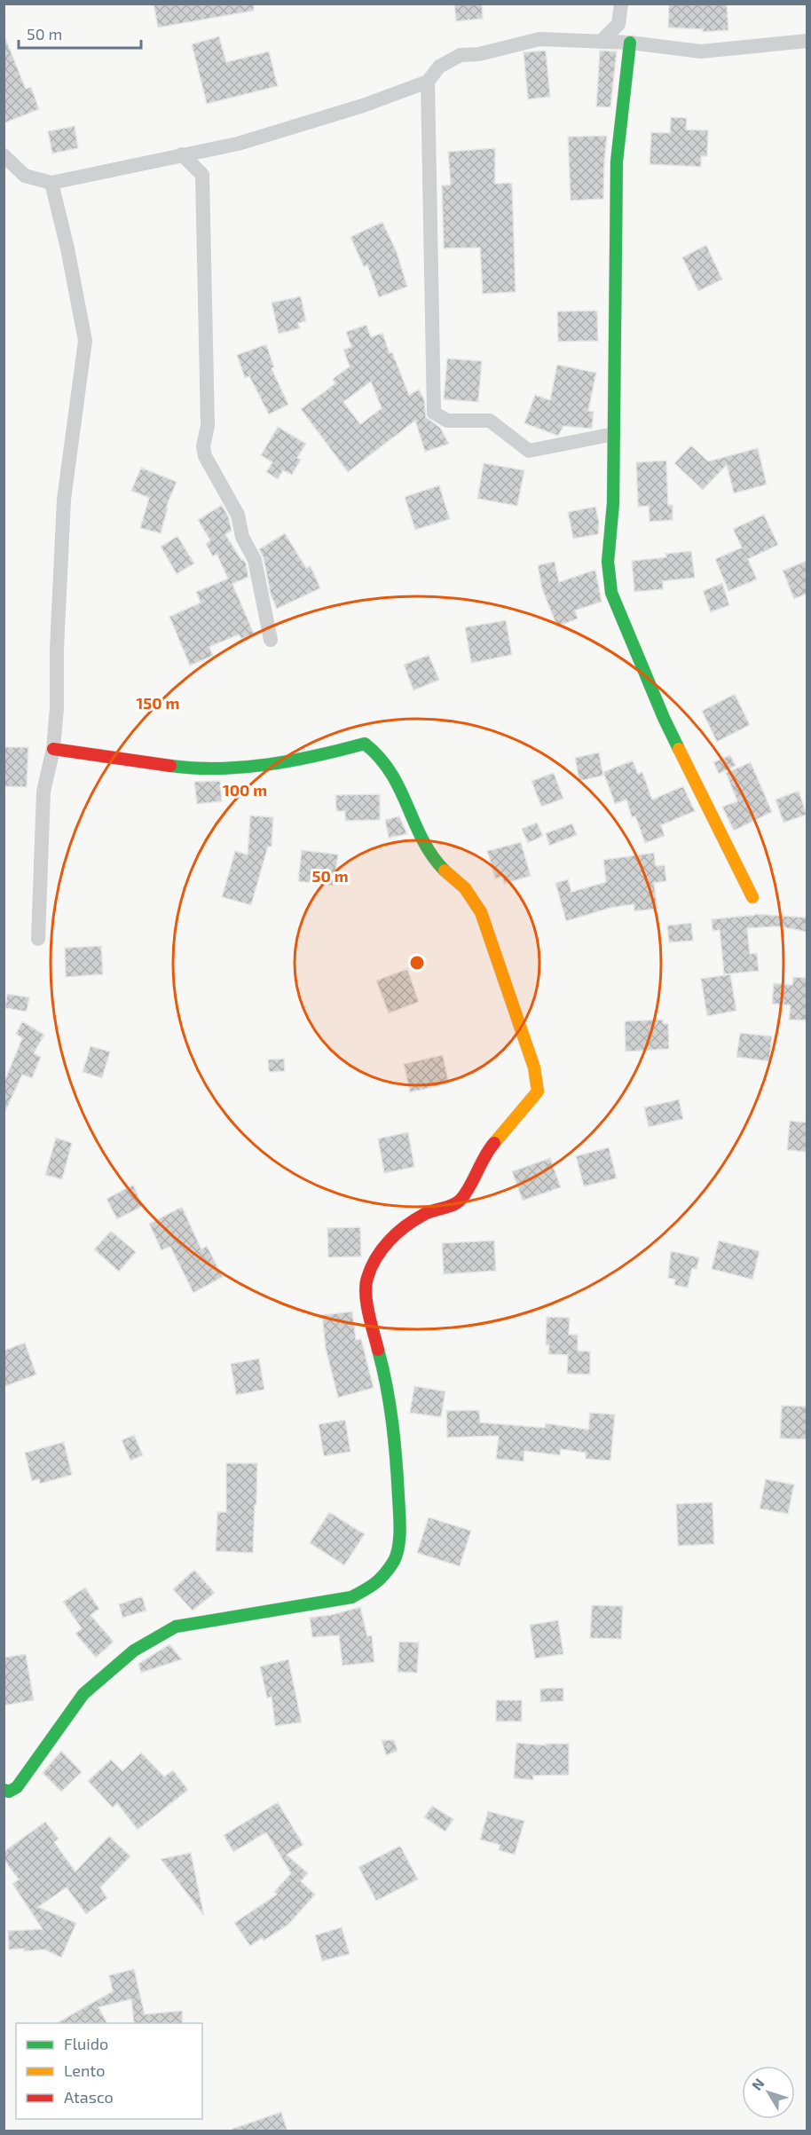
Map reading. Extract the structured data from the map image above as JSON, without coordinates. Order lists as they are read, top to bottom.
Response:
{
  "legend": ["Fluido", "Lento", "Atasco"],
  "scale_bar": "50 m",
  "north": "top left",
  "rings": ["150 m", "100 m", "50 m"]
}
